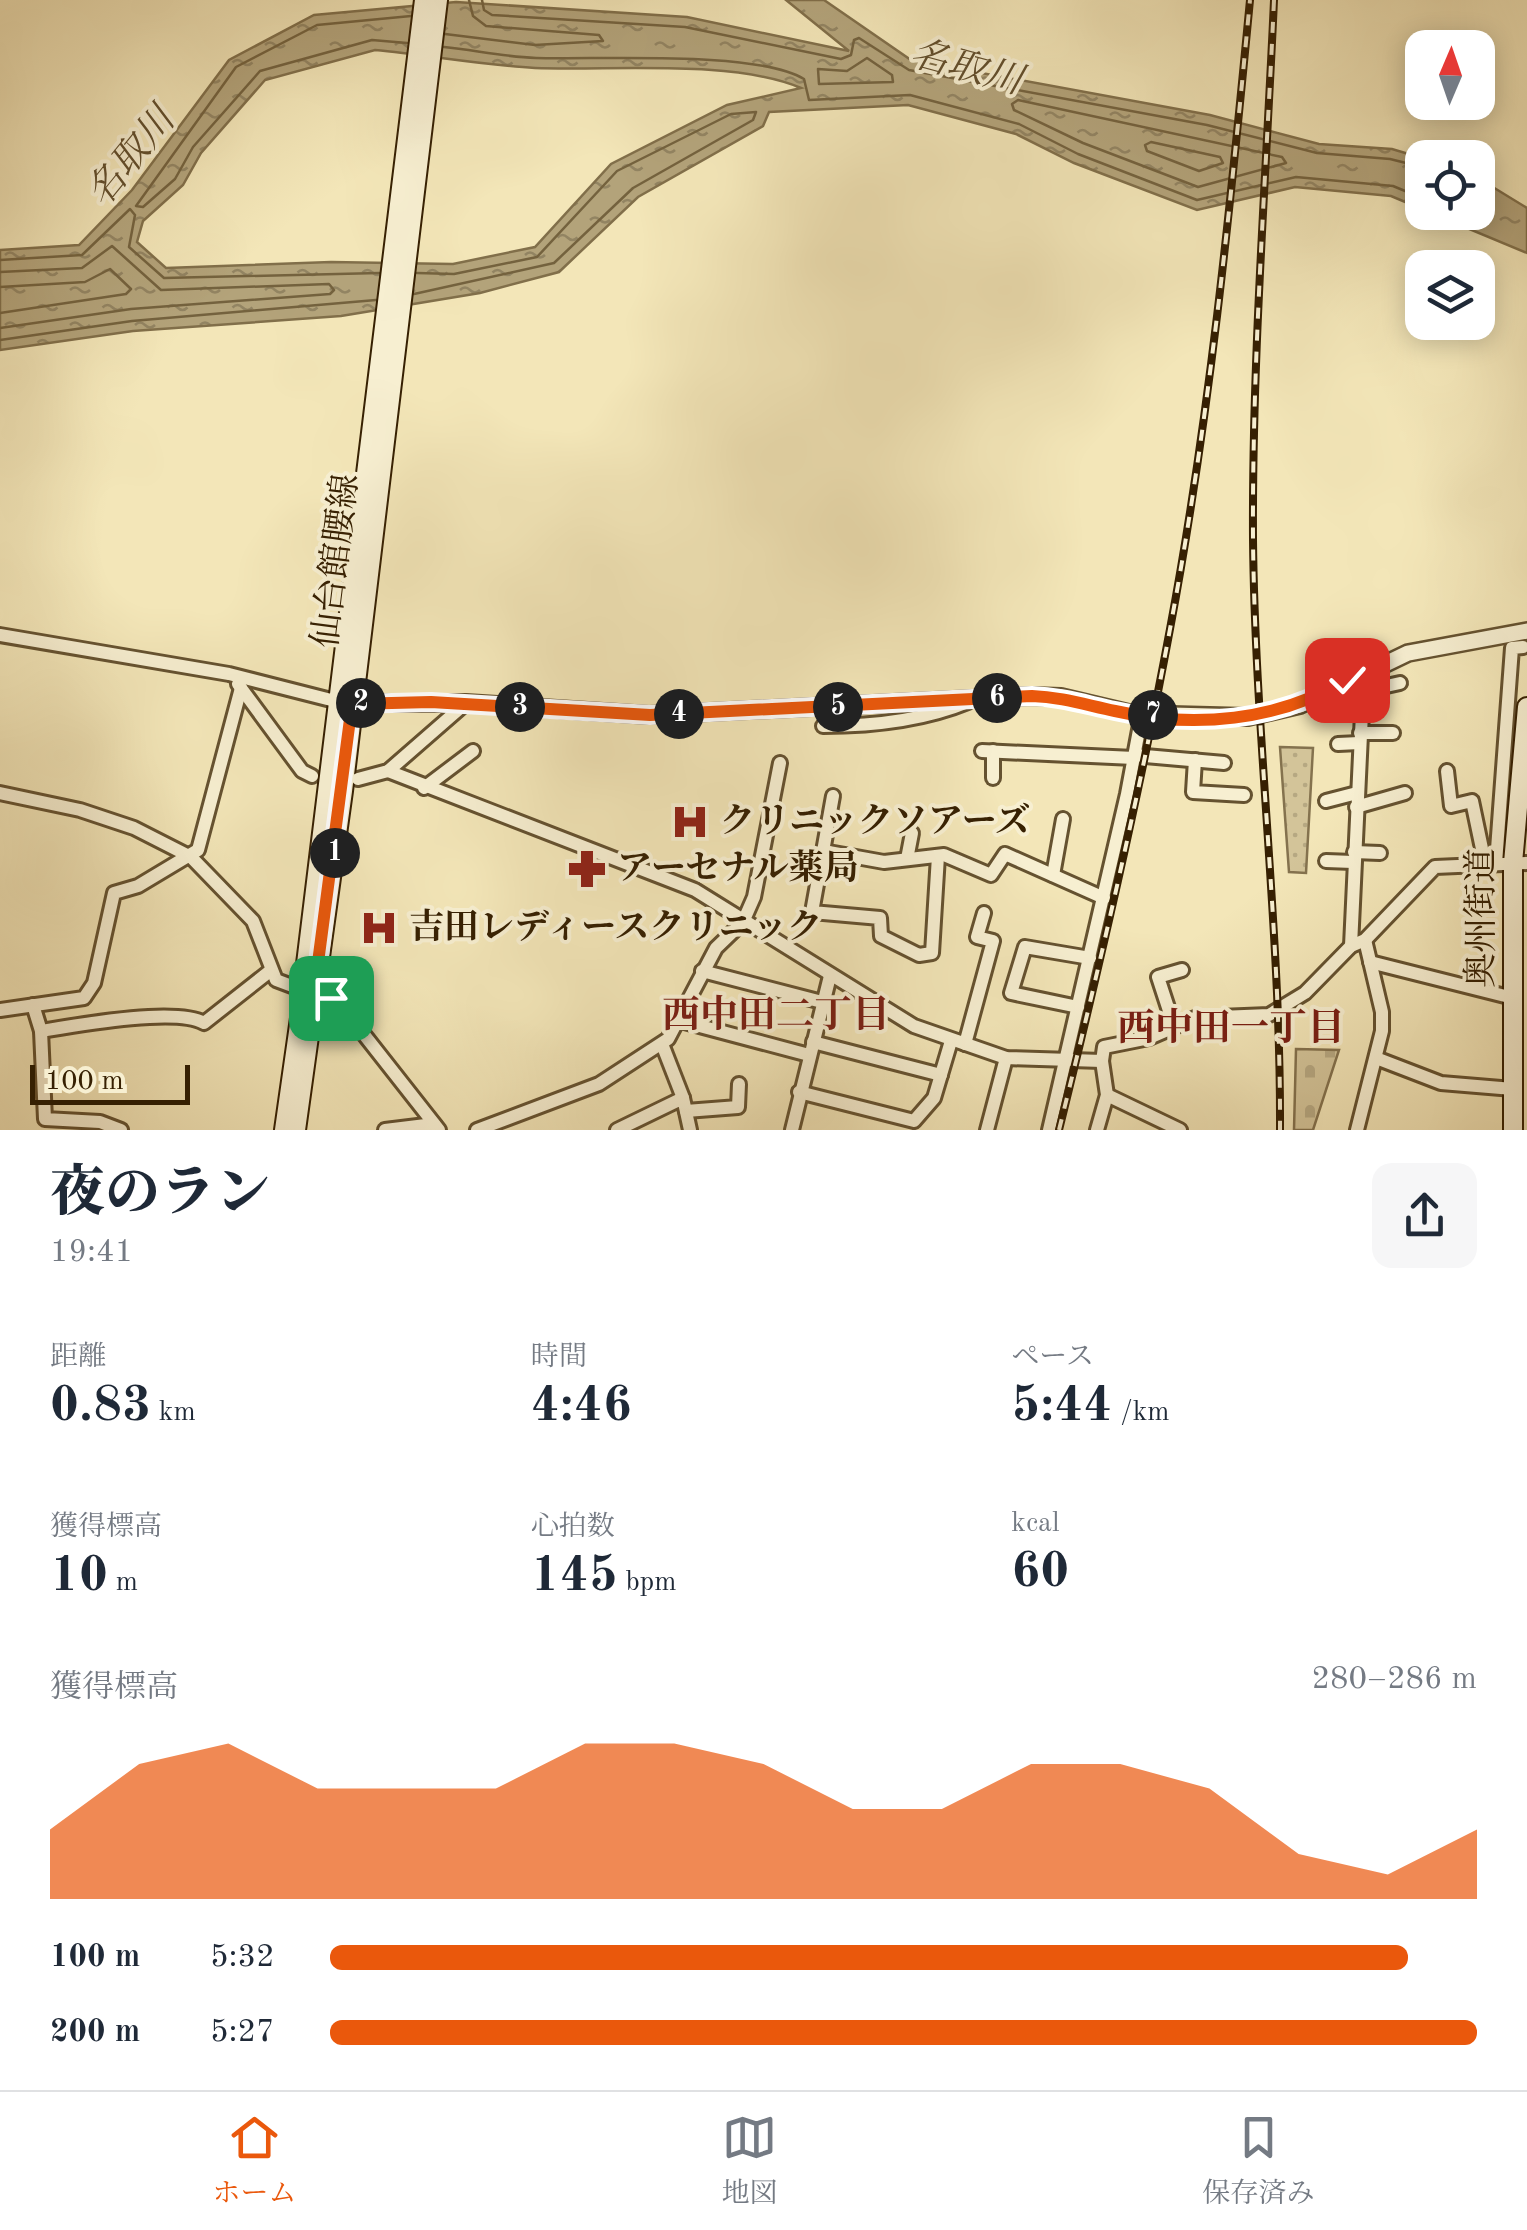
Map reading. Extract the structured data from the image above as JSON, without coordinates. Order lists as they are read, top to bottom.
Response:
{
  "streets": {
    "main road": ["仙台館腰線", "奥州街道"]
  },
  "districts": ["西中田二丁目", "西中田一丁目"],
  "water": ["名取川"],
  "places": {
    "hospital": ["クリニックソアーズ", "吉田レディースクリニック"],
    "pharmacy": ["アーセナル薬局"]
  },
  "scale_bar": "100 m",
  "north": "top",
  "page": {
    "pins": [
      "6",
      "2",
      "3",
      "5",
      "4",
      "7",
      "1"
    ],
    "scale": "100 m",
    "heading": ["夜のラン", "19:41"],
    "stats": [
      ["距離", "0.83 km"],
      ["時間", "4:46"],
      ["ペース", "5:44 /km"],
      ["獲得標高", "10 m"],
      ["心拍数", "145 bpm"],
      ["kcal", "60"]
    ],
    "chart": ["獲得標高", "280–286 m"],
    "list": [
      {
        "name": "100 m",
        "note": "5:32"
      },
      {
        "name": "200 m",
        "note": "5:27"
      }
    ],
    "tabs": ["ホーム", "地図", "保存済み"]
  }
}
